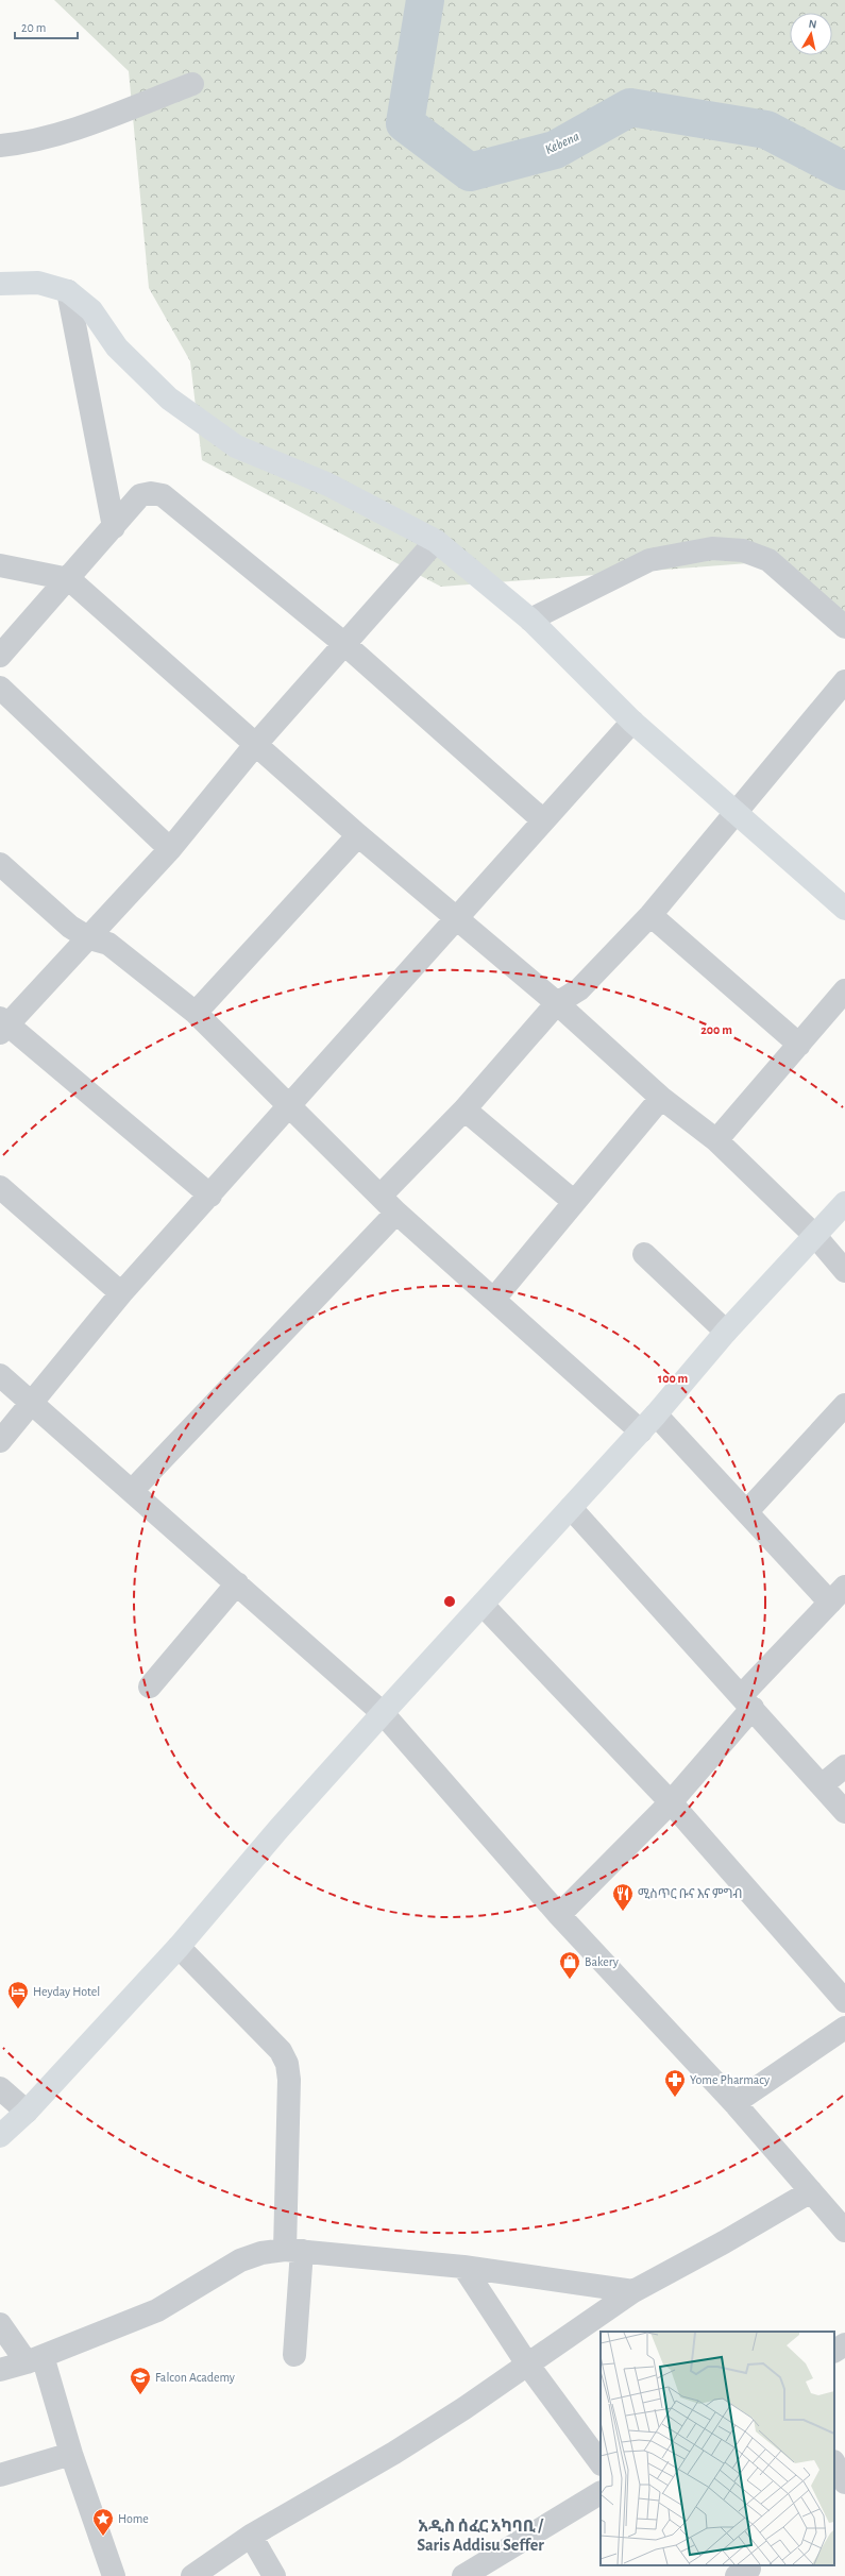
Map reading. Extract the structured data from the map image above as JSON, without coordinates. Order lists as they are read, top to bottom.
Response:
{
  "districts": ["አዲስ ሰፈር አካባቢ / Saris Addisu Seffer"],
  "water": ["Kebena"],
  "places": {
    "restaurant": ["ሚስጥር ቡና እና ምግብ"],
    "shop": ["Bakery"],
    "hotel": ["Heyday Hotel"],
    "pharmacy": ["Yome Pharmacy"],
    "school or university": ["Falcon Academy"],
    "place": ["Home"]
  },
  "scale_bar": "20 m",
  "north": "top",
  "rings": ["200 m", "100 m"]
}
